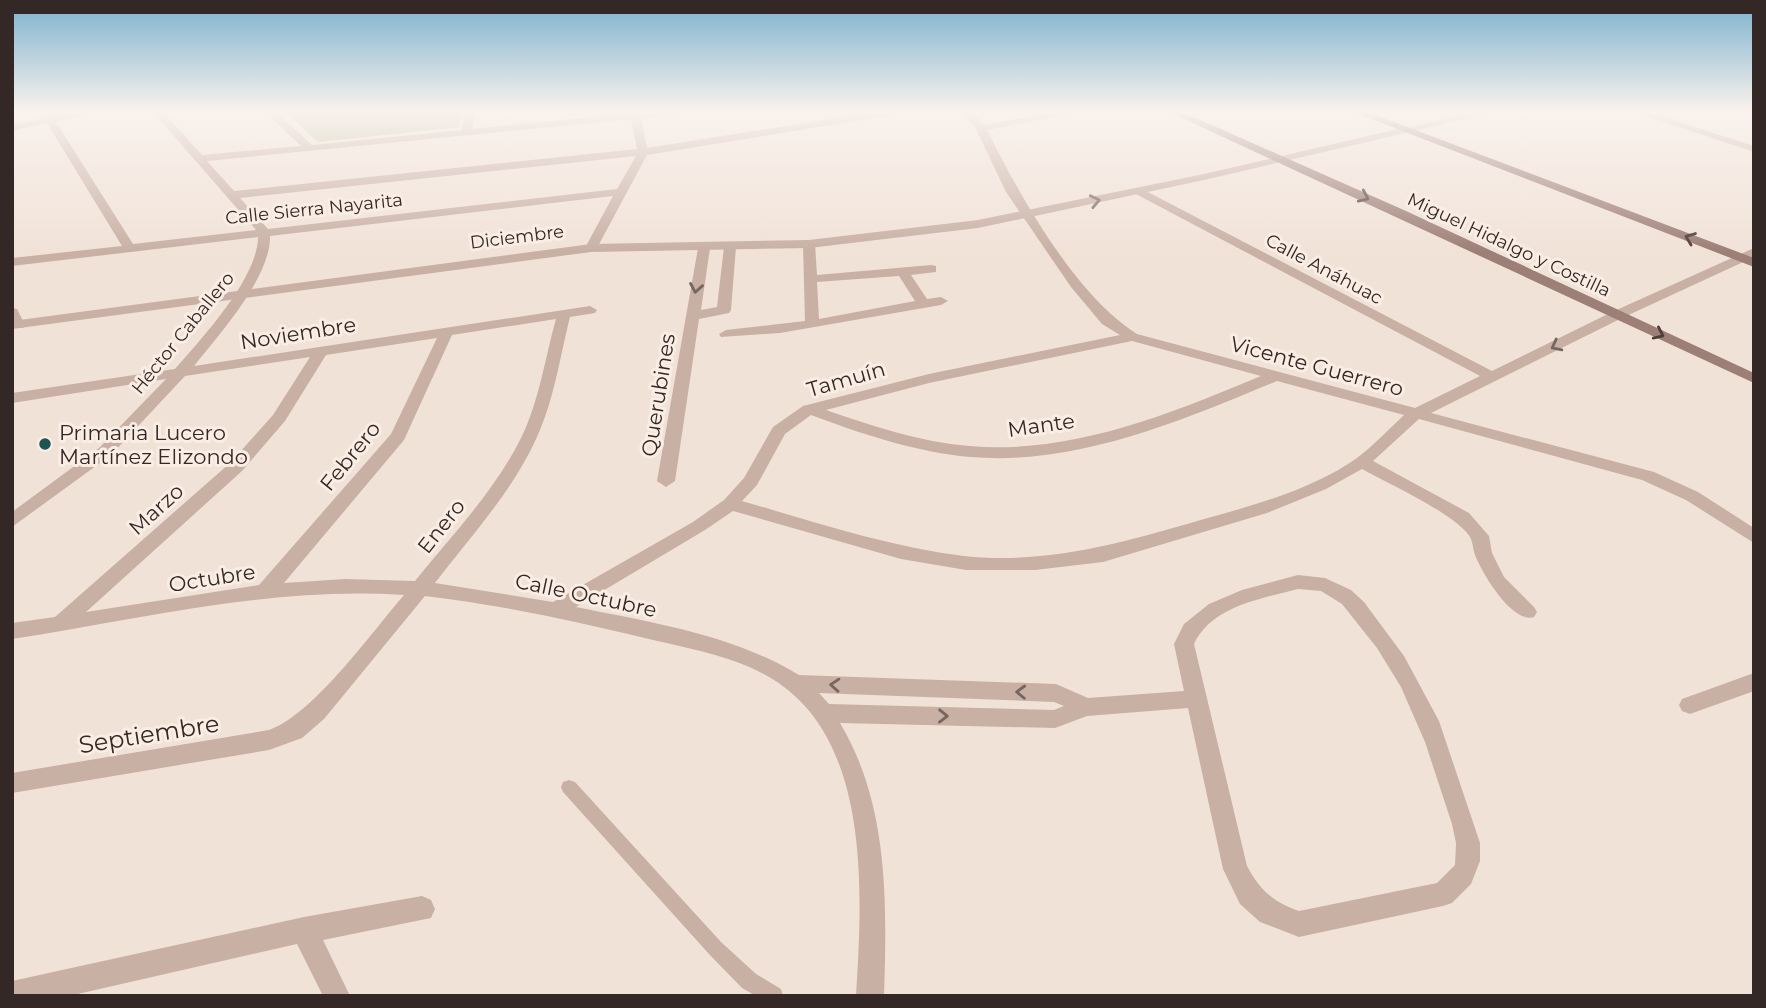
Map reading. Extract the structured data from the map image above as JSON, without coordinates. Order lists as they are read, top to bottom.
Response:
{
  "streets": {
    "main road": ["Miguel Hidalgo y Costilla"],
    "street": [
      "Calle Sierra Nayarita",
      "Diciembre",
      "Calle Anáhuac",
      "Héctor Caballero",
      "Noviembre",
      "Vicente Guerrero",
      "Tamuín",
      "Querubines",
      "Mante",
      "Febrero",
      "Marzo",
      "Enero",
      "Octubre",
      "Calle Octubre",
      "Septiembre"
    ]
  },
  "crossings": [
    ["Calle Sierra Nayarita", "Héctor Caballero"],
    ["Diciembre", "Miguel Hidalgo y Costilla"],
    ["Diciembre", "Calle Anáhuac"],
    ["Diciembre", "Héctor Caballero"],
    ["Diciembre", "Vicente Guerrero"],
    ["Diciembre", "Querubines"],
    ["Héctor Caballero", "Noviembre"],
    ["Noviembre", "Febrero"],
    ["Noviembre", "Marzo"],
    ["Noviembre", "Enero"],
    ["Vicente Guerrero", "Tamuín"],
    ["Vicente Guerrero", "Mante"],
    ["Tamuín", "Mante"],
    ["Tamuín", "Calle Octubre"],
    ["Febrero", "Octubre"],
    ["Marzo", "Octubre"],
    ["Enero", "Octubre"],
    ["Enero", "Calle Octubre"],
    ["Enero", "Septiembre"],
    ["Octubre", "Calle Octubre"]
  ],
  "places": ["Primaria Lucero Martínez Elizondo"]
}
